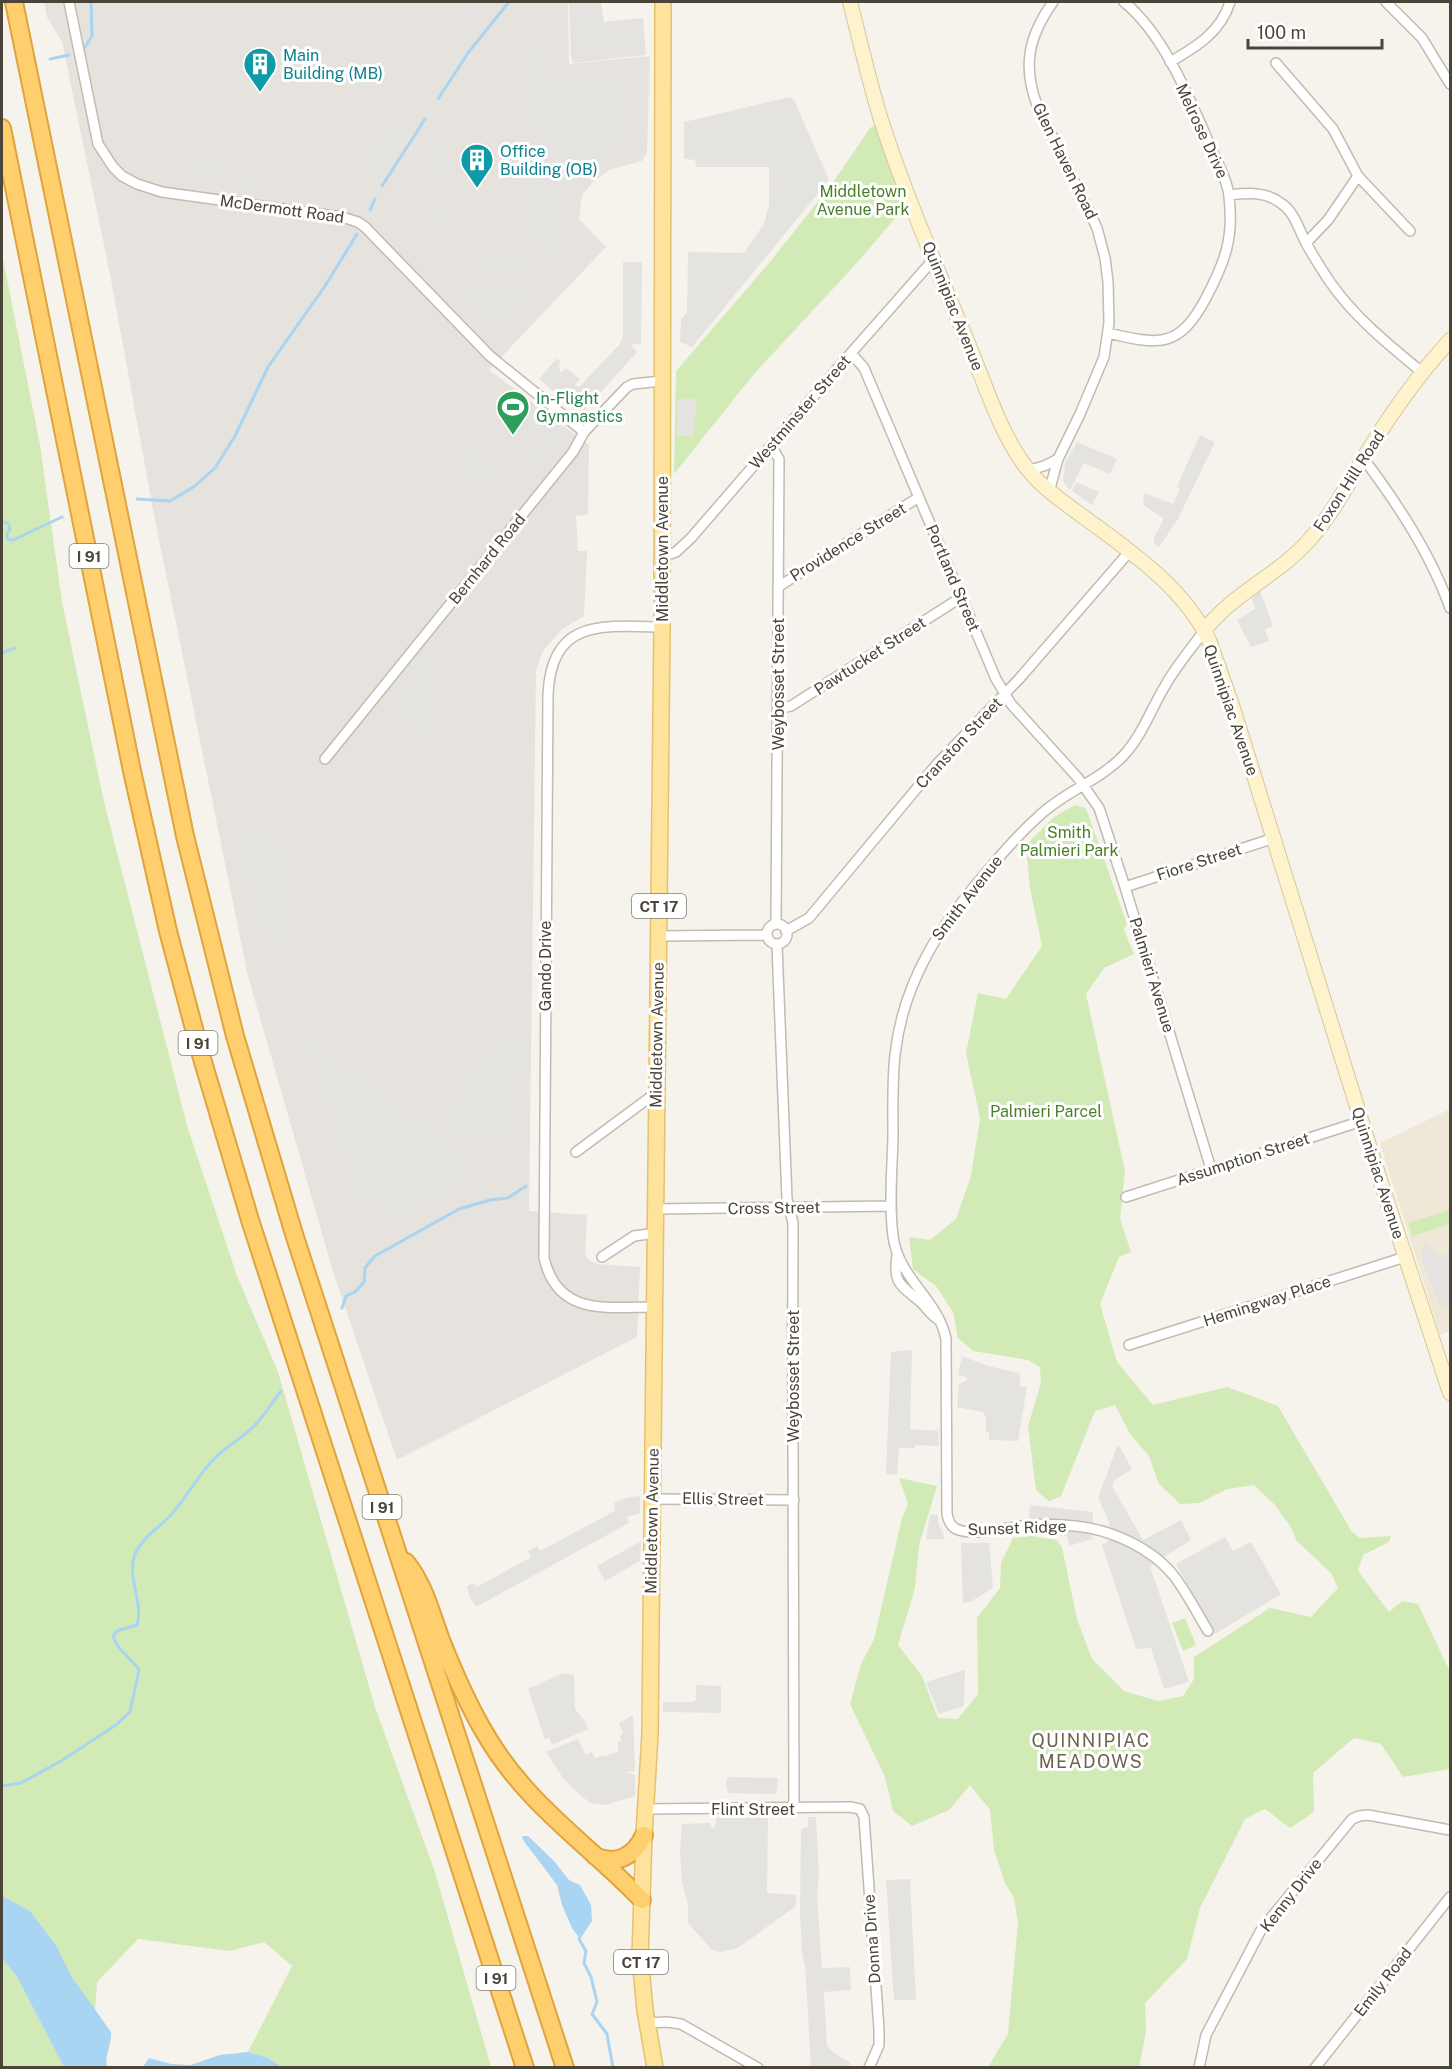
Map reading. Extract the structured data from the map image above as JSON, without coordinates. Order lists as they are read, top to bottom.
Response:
{
  "streets": {
    "highway": ["I 91"],
    "main road": [
      "Quinnipiac Avenue",
      "Foxon Hill Road",
      "Middletown Avenue",
      "CT 17"
    ],
    "street": [
      "Melrose Drive",
      "Glen Haven Road",
      "McDermott Road",
      "Westminster Street",
      "Providence Street",
      "Bernhard Road",
      "Portland Street",
      "Pawtucket Street",
      "Weybosset Street",
      "Cranston Street",
      "Fiore Street",
      "Smith Avenue",
      "Gando Drive",
      "Palmieri Avenue",
      "Assumption Street",
      "Cross Street",
      "Hemingway Place",
      "Ellis Street",
      "Sunset Ridge",
      "Flint Street",
      "Kenny Drive",
      "Donna Drive",
      "Emily Road"
    ]
  },
  "crossings": [
    ["Melrose Drive", "Glen Haven Road"],
    ["Glen Haven Road", "Quinnipiac Avenue"],
    ["McDermott Road", "Bernhard Road"],
    ["Quinnipiac Avenue", "Westminster Street"],
    ["Quinnipiac Avenue", "Foxon Hill Road"],
    ["Quinnipiac Avenue", "Cranston Street"],
    ["Quinnipiac Avenue", "Fiore Street"],
    ["Quinnipiac Avenue", "Smith Avenue"],
    ["Quinnipiac Avenue", "Assumption Street"],
    ["Quinnipiac Avenue", "Hemingway Place"],
    ["Westminster Street", "Middletown Avenue"],
    ["Westminster Street", "Portland Street"],
    ["Westminster Street", "Weybosset Street"],
    ["Foxon Hill Road", "Smith Avenue"],
    ["Providence Street", "Portland Street"],
    ["Providence Street", "Weybosset Street"],
    ["Middletown Avenue", "Bernhard Road"],
    ["Middletown Avenue", "Gando Drive"],
    ["Middletown Avenue", "Cross Street"],
    ["Middletown Avenue", "Ellis Street"],
    ["Middletown Avenue", "Flint Street"],
    ["Portland Street", "Pawtucket Street"],
    ["Portland Street", "Cranston Street"],
    ["Portland Street", "Smith Avenue"],
    ["Portland Street", "Palmieri Avenue"],
    ["Pawtucket Street", "Weybosset Street"],
    ["Weybosset Street", "Cranston Street"],
    ["Weybosset Street", "Cross Street"],
    ["Weybosset Street", "Ellis Street"],
    ["Weybosset Street", "Flint Street"],
    ["Fiore Street", "Palmieri Avenue"],
    ["Smith Avenue", "Palmieri Avenue"],
    ["Smith Avenue", "Cross Street"],
    ["Smith Avenue", "Sunset Ridge"],
    ["Palmieri Avenue", "Assumption Street"],
    ["Cross Street", "Sunset Ridge"],
    ["Flint Street", "Donna Drive"]
  ],
  "districts": ["QUINNIPIAC MEADOWS"],
  "parks": ["Middletown Avenue Park", "Smith Palmieri Park", "Palmieri Parcel"],
  "places": {
    "building": ["Main Building (MB)", "Office Building (OB)"],
    "sports": ["In-Flight Gymnastics"]
  },
  "scale_bar": "100 m"
}
